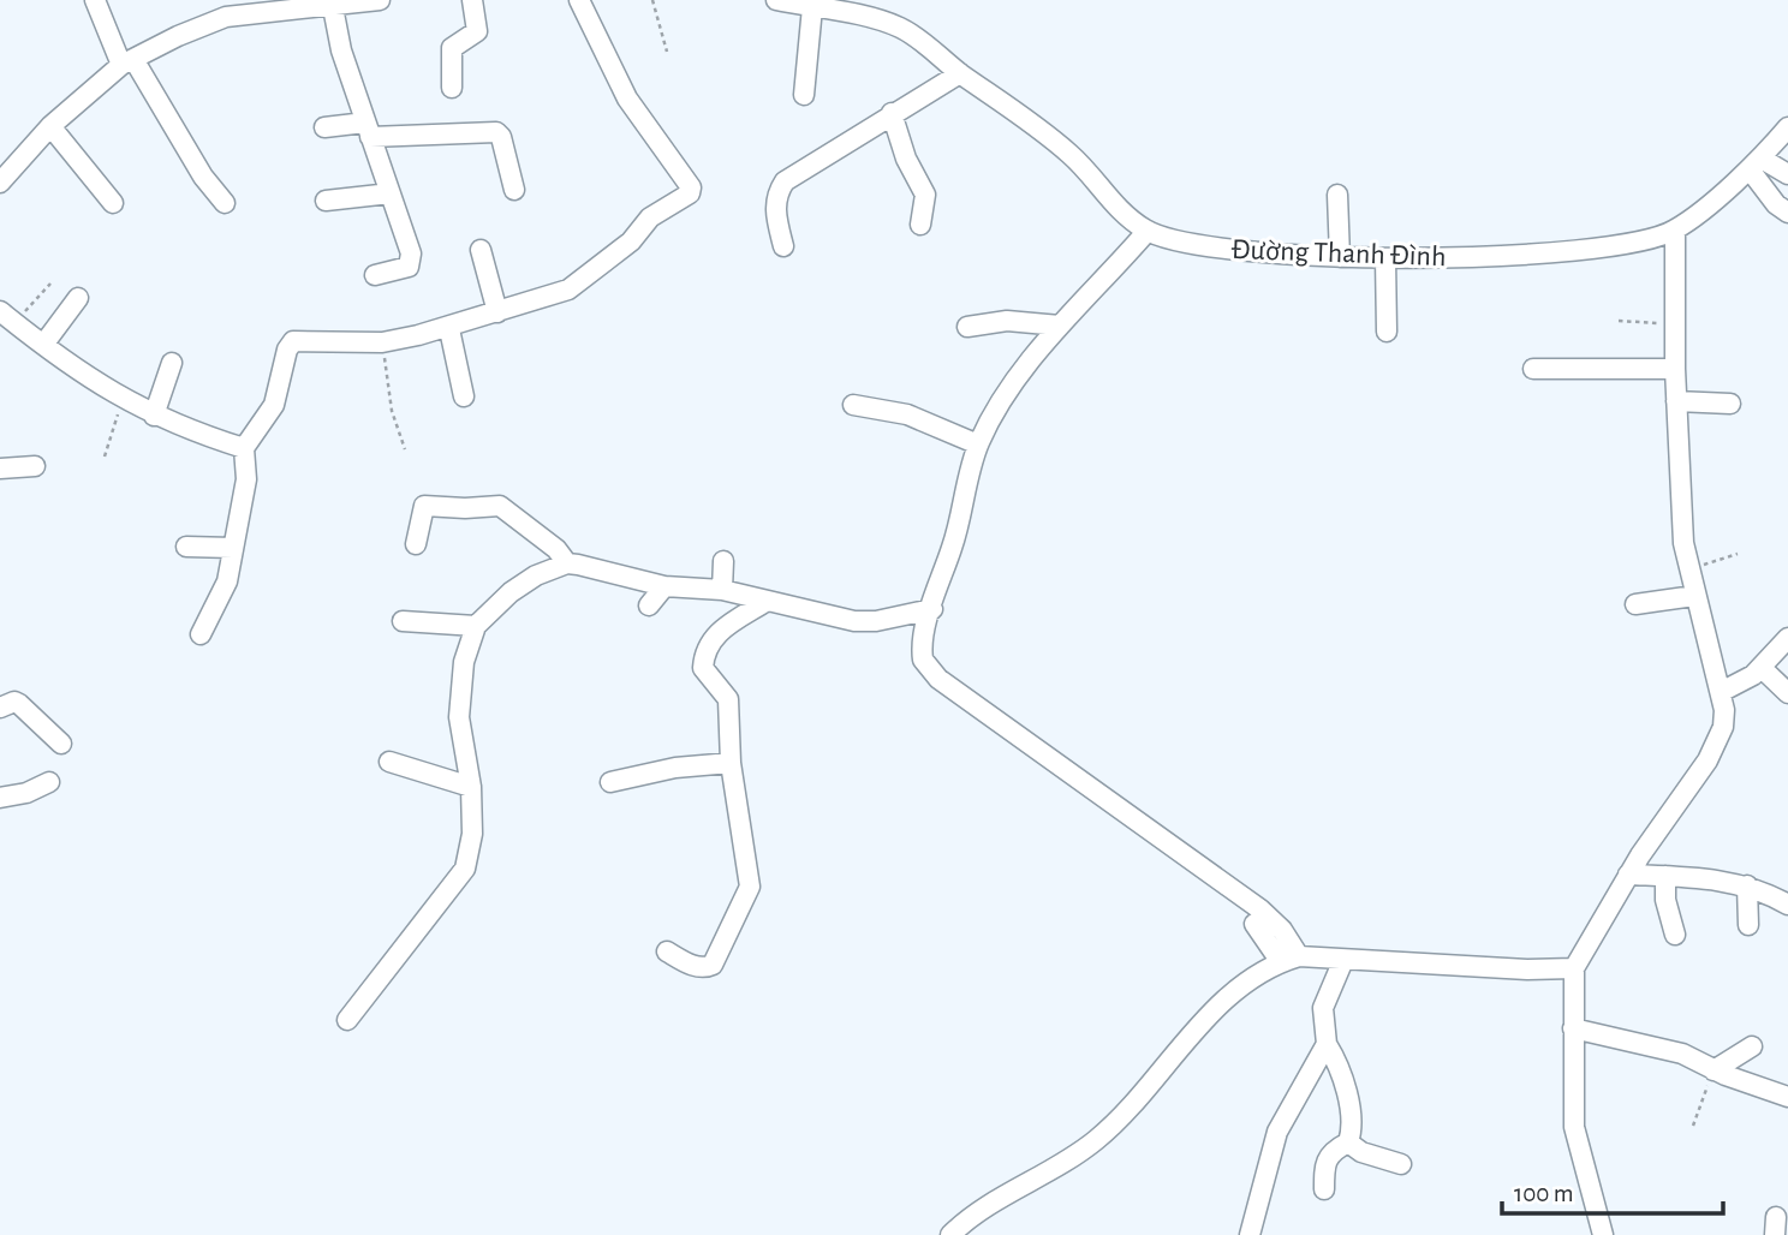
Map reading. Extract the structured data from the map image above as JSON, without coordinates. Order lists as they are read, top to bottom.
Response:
{
  "streets": {
    "street": ["Đường Thanh Đình"]
  },
  "scale_bar": "100 m"
}
